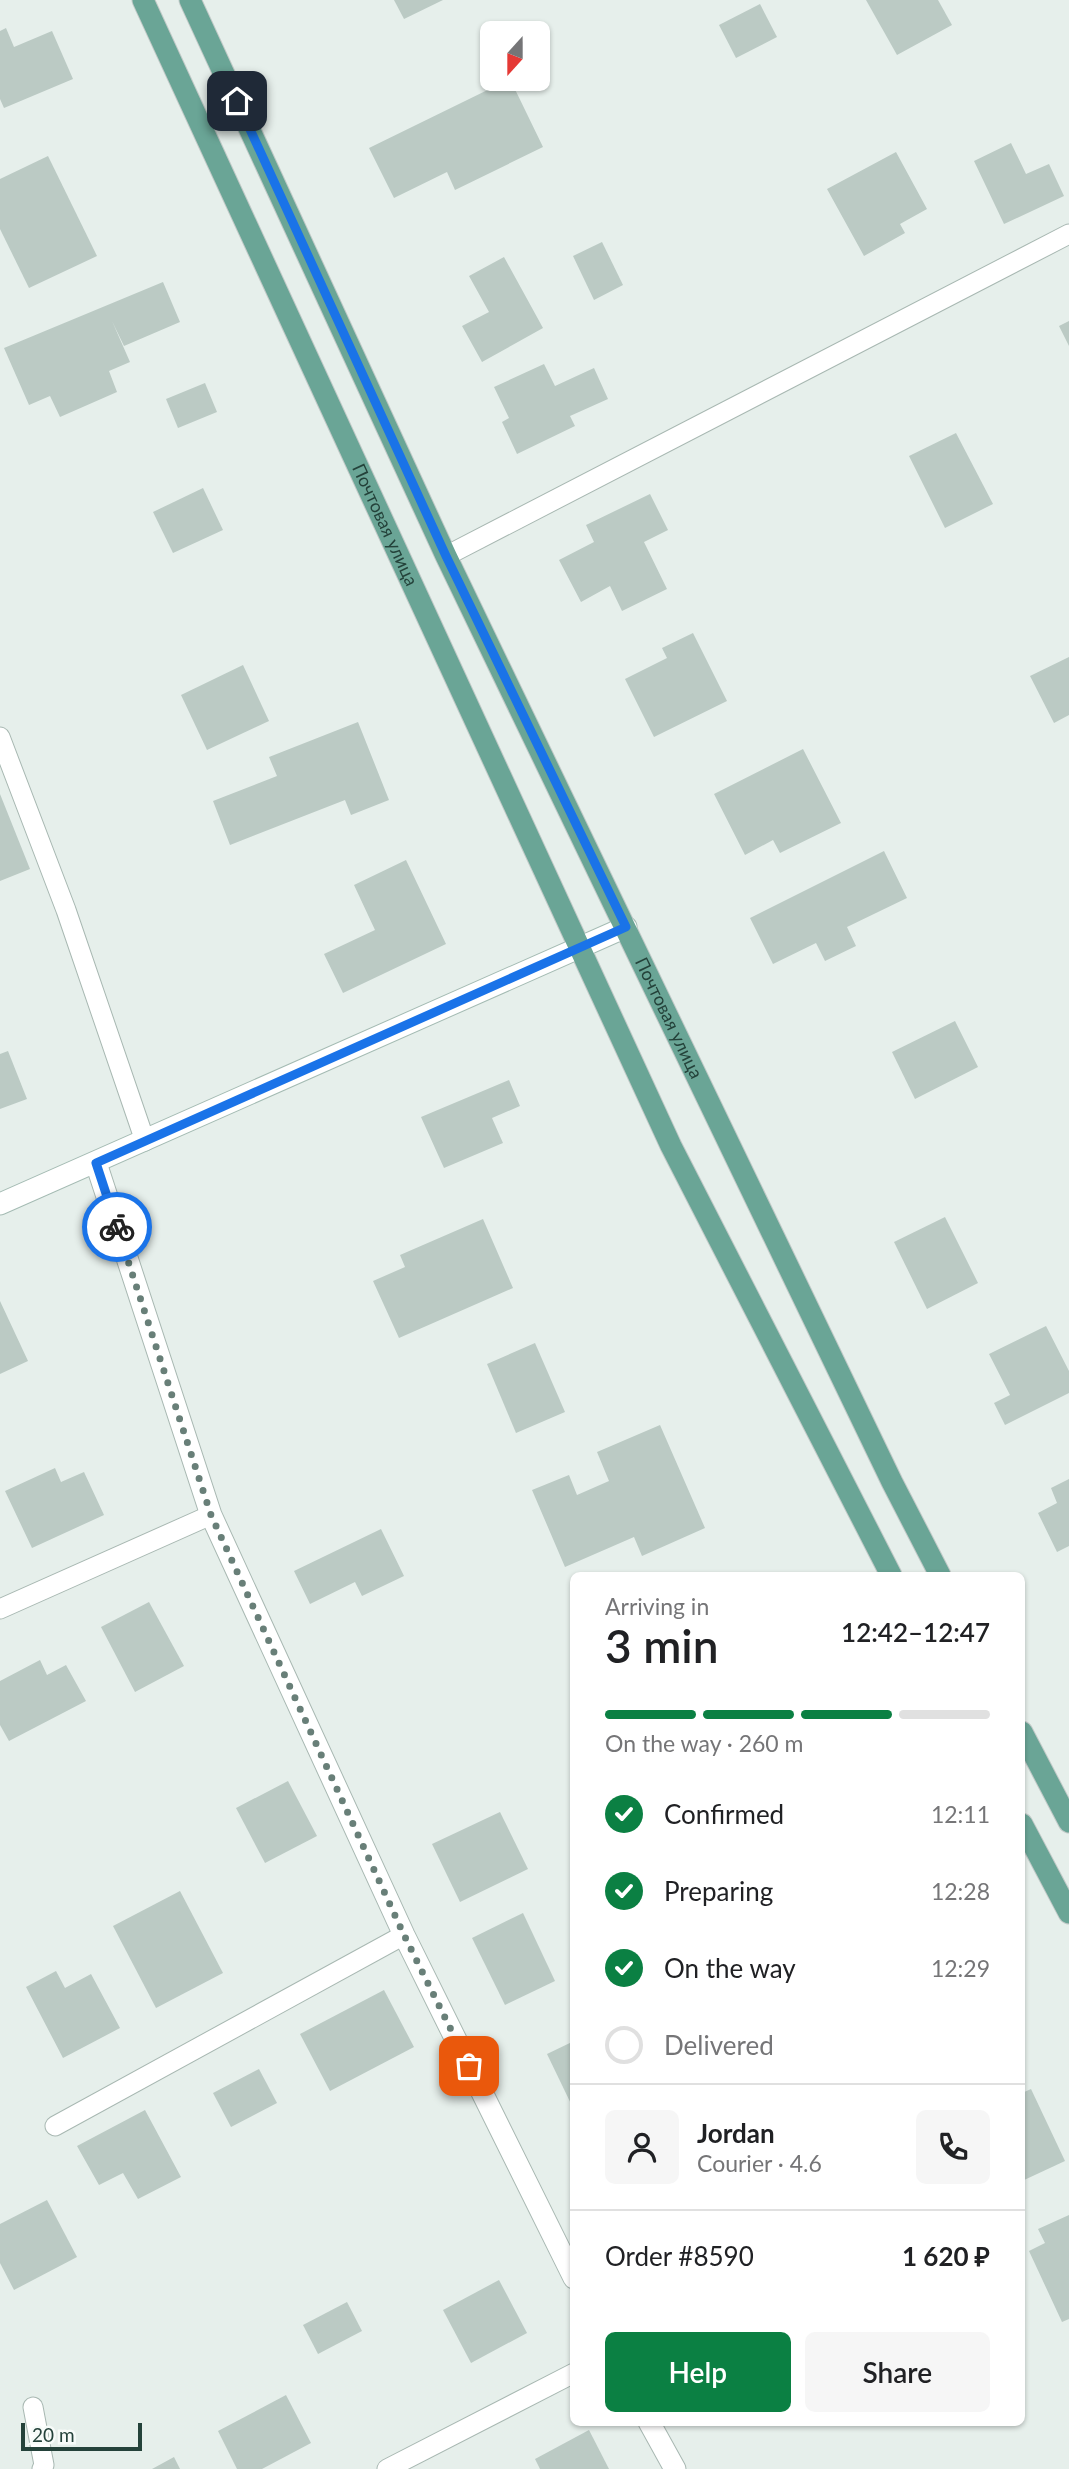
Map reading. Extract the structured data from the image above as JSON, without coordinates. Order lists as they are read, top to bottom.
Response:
{
  "streets": {
    "main road": ["Почтовая улица"]
  },
  "scale_bar": "20 m",
  "north": "bottom",
  "page": {
    "heading": ["3 min", "Arriving in", "12:42–12:47"],
    "panel": [
      "Jordan",
      "Courier · 4.6",
      "Order #8590",
      "1 620 ₽"
    ],
    "bar": "On the way · 260 m",
    "list": [
      ["Confirmed", "12:11"],
      ["Preparing", "12:28"],
      ["On the way", "12:29"],
      "Delivered"
    ],
    "buttons": ["Help", "Share"],
    "scale": "20 m"
  }
}
